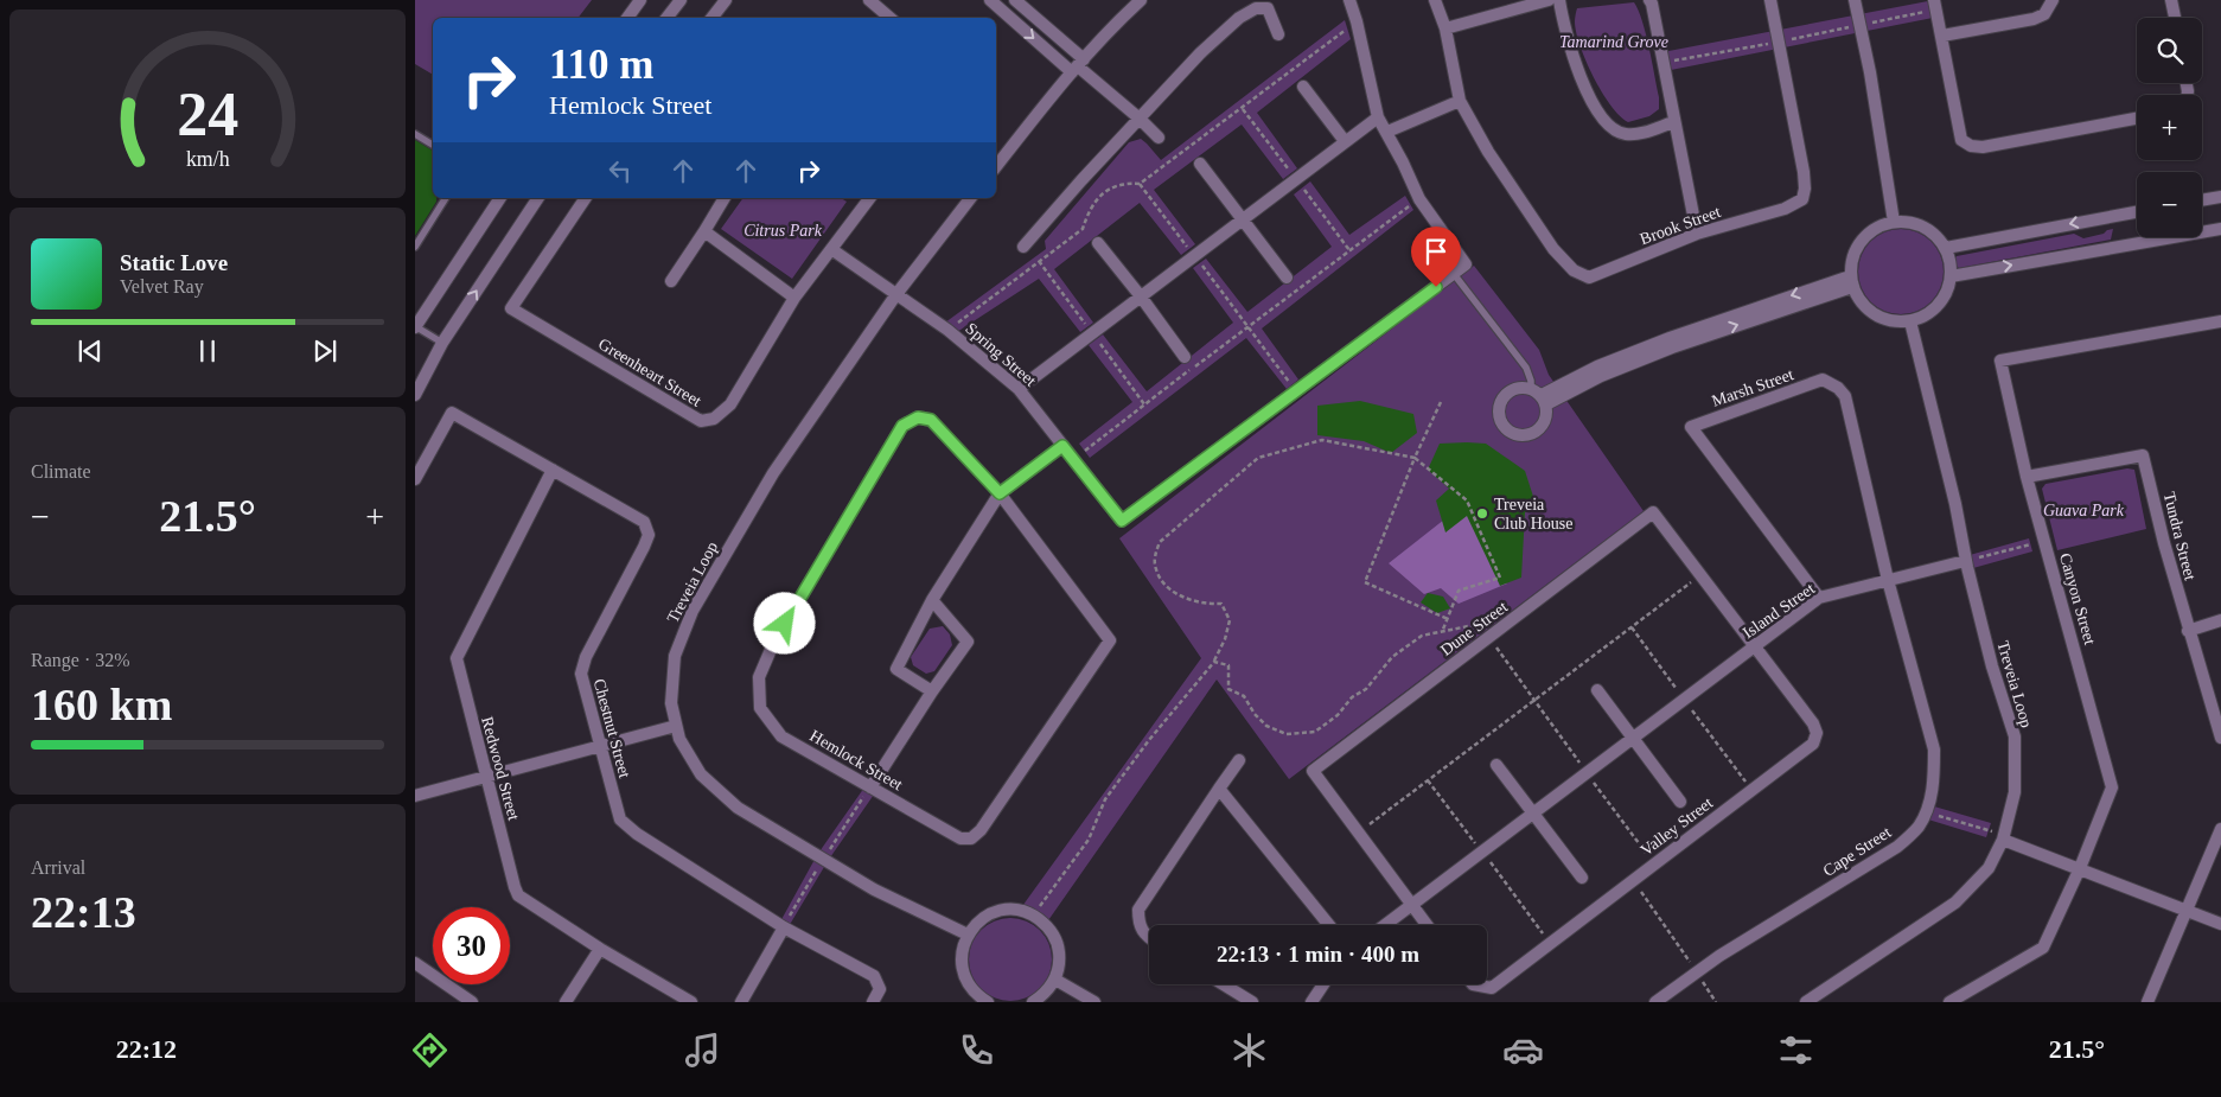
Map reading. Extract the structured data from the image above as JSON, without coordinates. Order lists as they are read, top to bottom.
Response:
{
  "streets": {
    "street": [
      "Brook Street",
      "Spring Street",
      "Greenheart Street",
      "Marsh Street",
      "Tundra Street",
      "Treveia Loop",
      "Canyon Street",
      "Island Street",
      "Dune Street",
      "Chestnut Street",
      "Hemlock Street",
      "Redwood Street",
      "Valley Street",
      "Cape Street"
    ]
  },
  "crossings": [
    ["Spring Street", "Treveia Loop"],
    ["Marsh Street", "Island Street"],
    ["Marsh Street", "Cape Street"],
    ["Tundra Street", "Canyon Street"],
    ["Treveia Loop", "Island Street"],
    ["Island Street", "Dune Street"],
    ["Island Street", "Valley Street"],
    ["Island Street", "Cape Street"],
    ["Dune Street", "Valley Street"],
    ["Chestnut Street", "Redwood Street"]
  ],
  "parks": ["Tamarind Grove", "Citrus Park", "Guava Park"],
  "places": ["Treveia Club House"],
  "page": {
    "map_buttons": ["+", "−"],
    "turn": ["110 m", "Hemlock Street"],
    "song": ["Static Love", "Velvet Ray"],
    "tile": [
      "Climate",
      ["Range · 32%", "160 km"],
      ["Arrival", "22:13"]
    ],
    "heat": ["−", "21.5°", "+"],
    "limit": "30",
    "trip": "22:13 · 1 min · 400 m",
    "tabs": ["22:12", "21.5°"],
    "gauge": ["24", "km/h"]
  }
}
